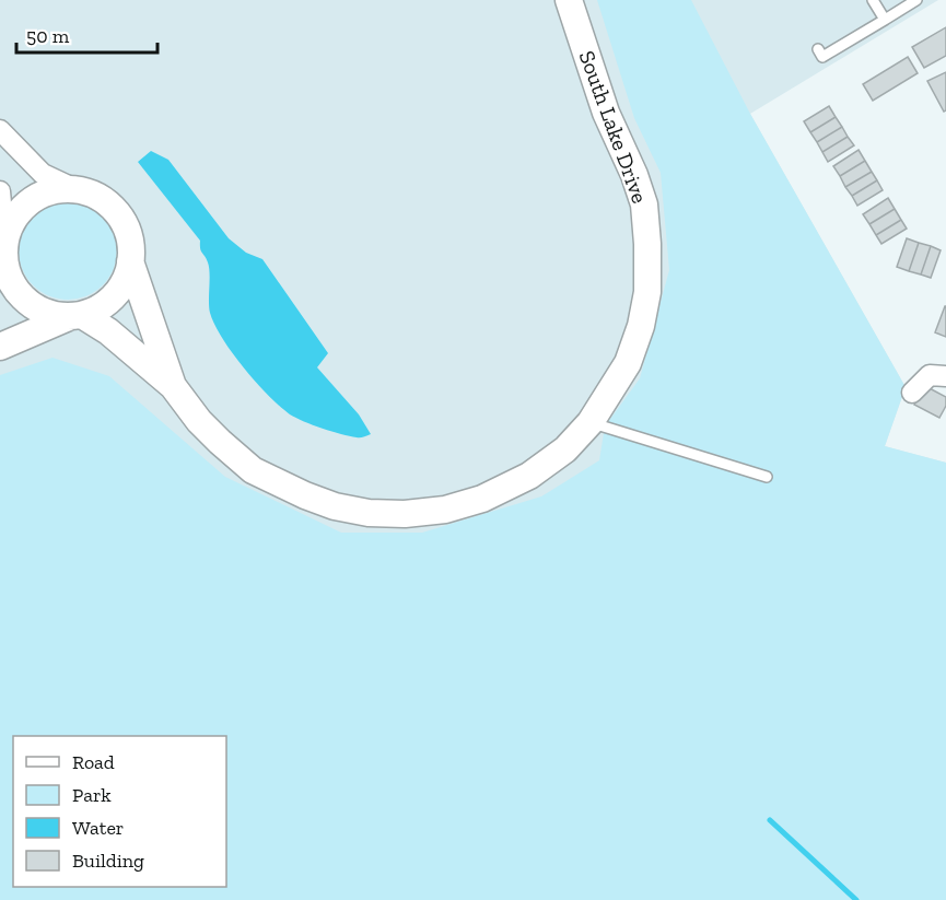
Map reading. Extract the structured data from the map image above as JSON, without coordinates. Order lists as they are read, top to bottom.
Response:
{
  "streets": {
    "street": ["South Lake Drive"]
  },
  "legend": [
    "Road",
    "Park",
    "Water",
    "Building"
  ],
  "scale_bar": "50 m"
}
